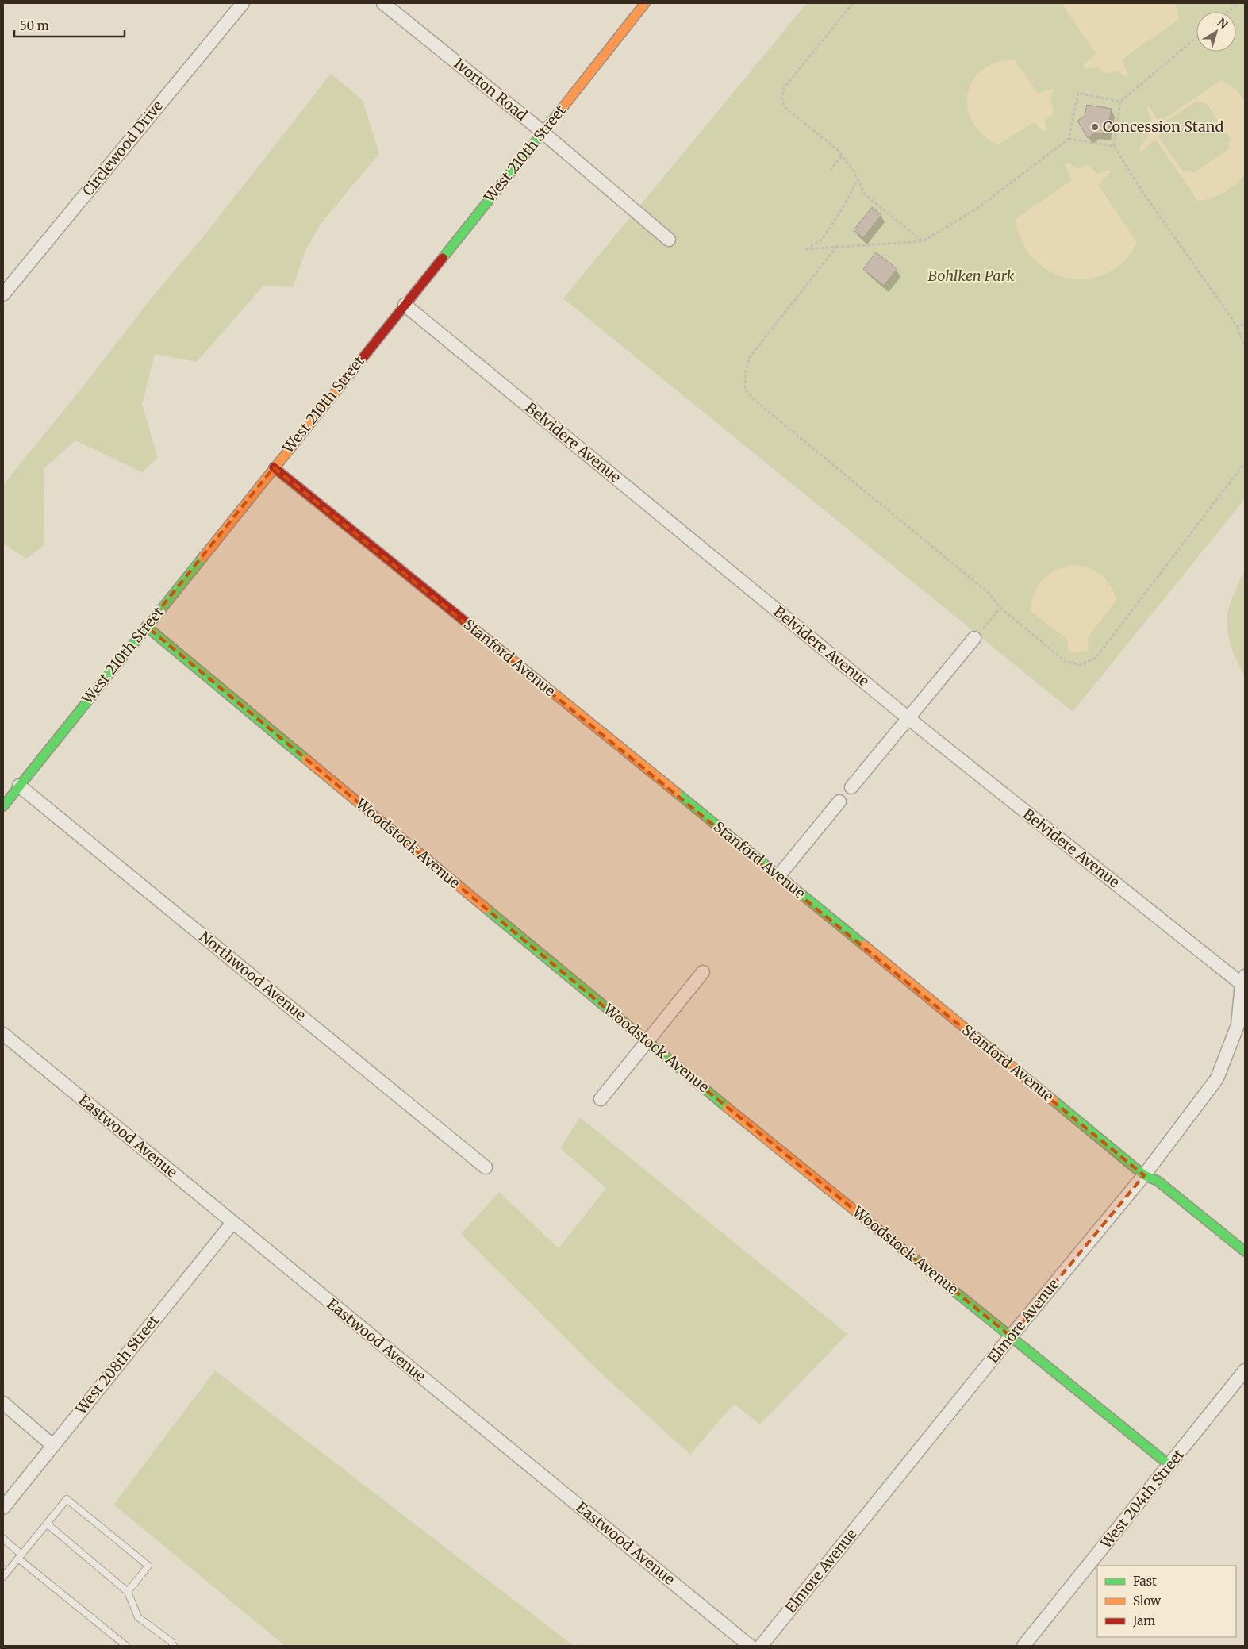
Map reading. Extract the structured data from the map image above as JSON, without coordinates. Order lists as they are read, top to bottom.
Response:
{
  "streets": {
    "street": [
      "Ivorton Road",
      "Circlewood Drive",
      "West 210th Street",
      "Belvidere Avenue",
      "Stanford Avenue",
      "Woodstock Avenue",
      "Northwood Avenue",
      "Eastwood Avenue",
      "Elmore Avenue",
      "West 208th Street",
      "West 204th Street"
    ]
  },
  "crossings": [
    ["Ivorton Road", "West 210th Street"],
    ["West 210th Street", "Belvidere Avenue"],
    ["West 210th Street", "Stanford Avenue"],
    ["West 210th Street", "Woodstock Avenue"],
    ["West 210th Street", "Northwood Avenue"],
    ["Belvidere Avenue", "Elmore Avenue"],
    ["Stanford Avenue", "Elmore Avenue"],
    ["Woodstock Avenue", "Elmore Avenue"],
    ["Woodstock Avenue", "West 204th Street"],
    ["Eastwood Avenue", "West 208th Street"]
  ],
  "parks": ["Bohlken Park"],
  "places": ["Concession Stand"],
  "legend": ["Fast", "Slow", "Jam"],
  "scale_bar": "50 m",
  "north": "top right"
}
